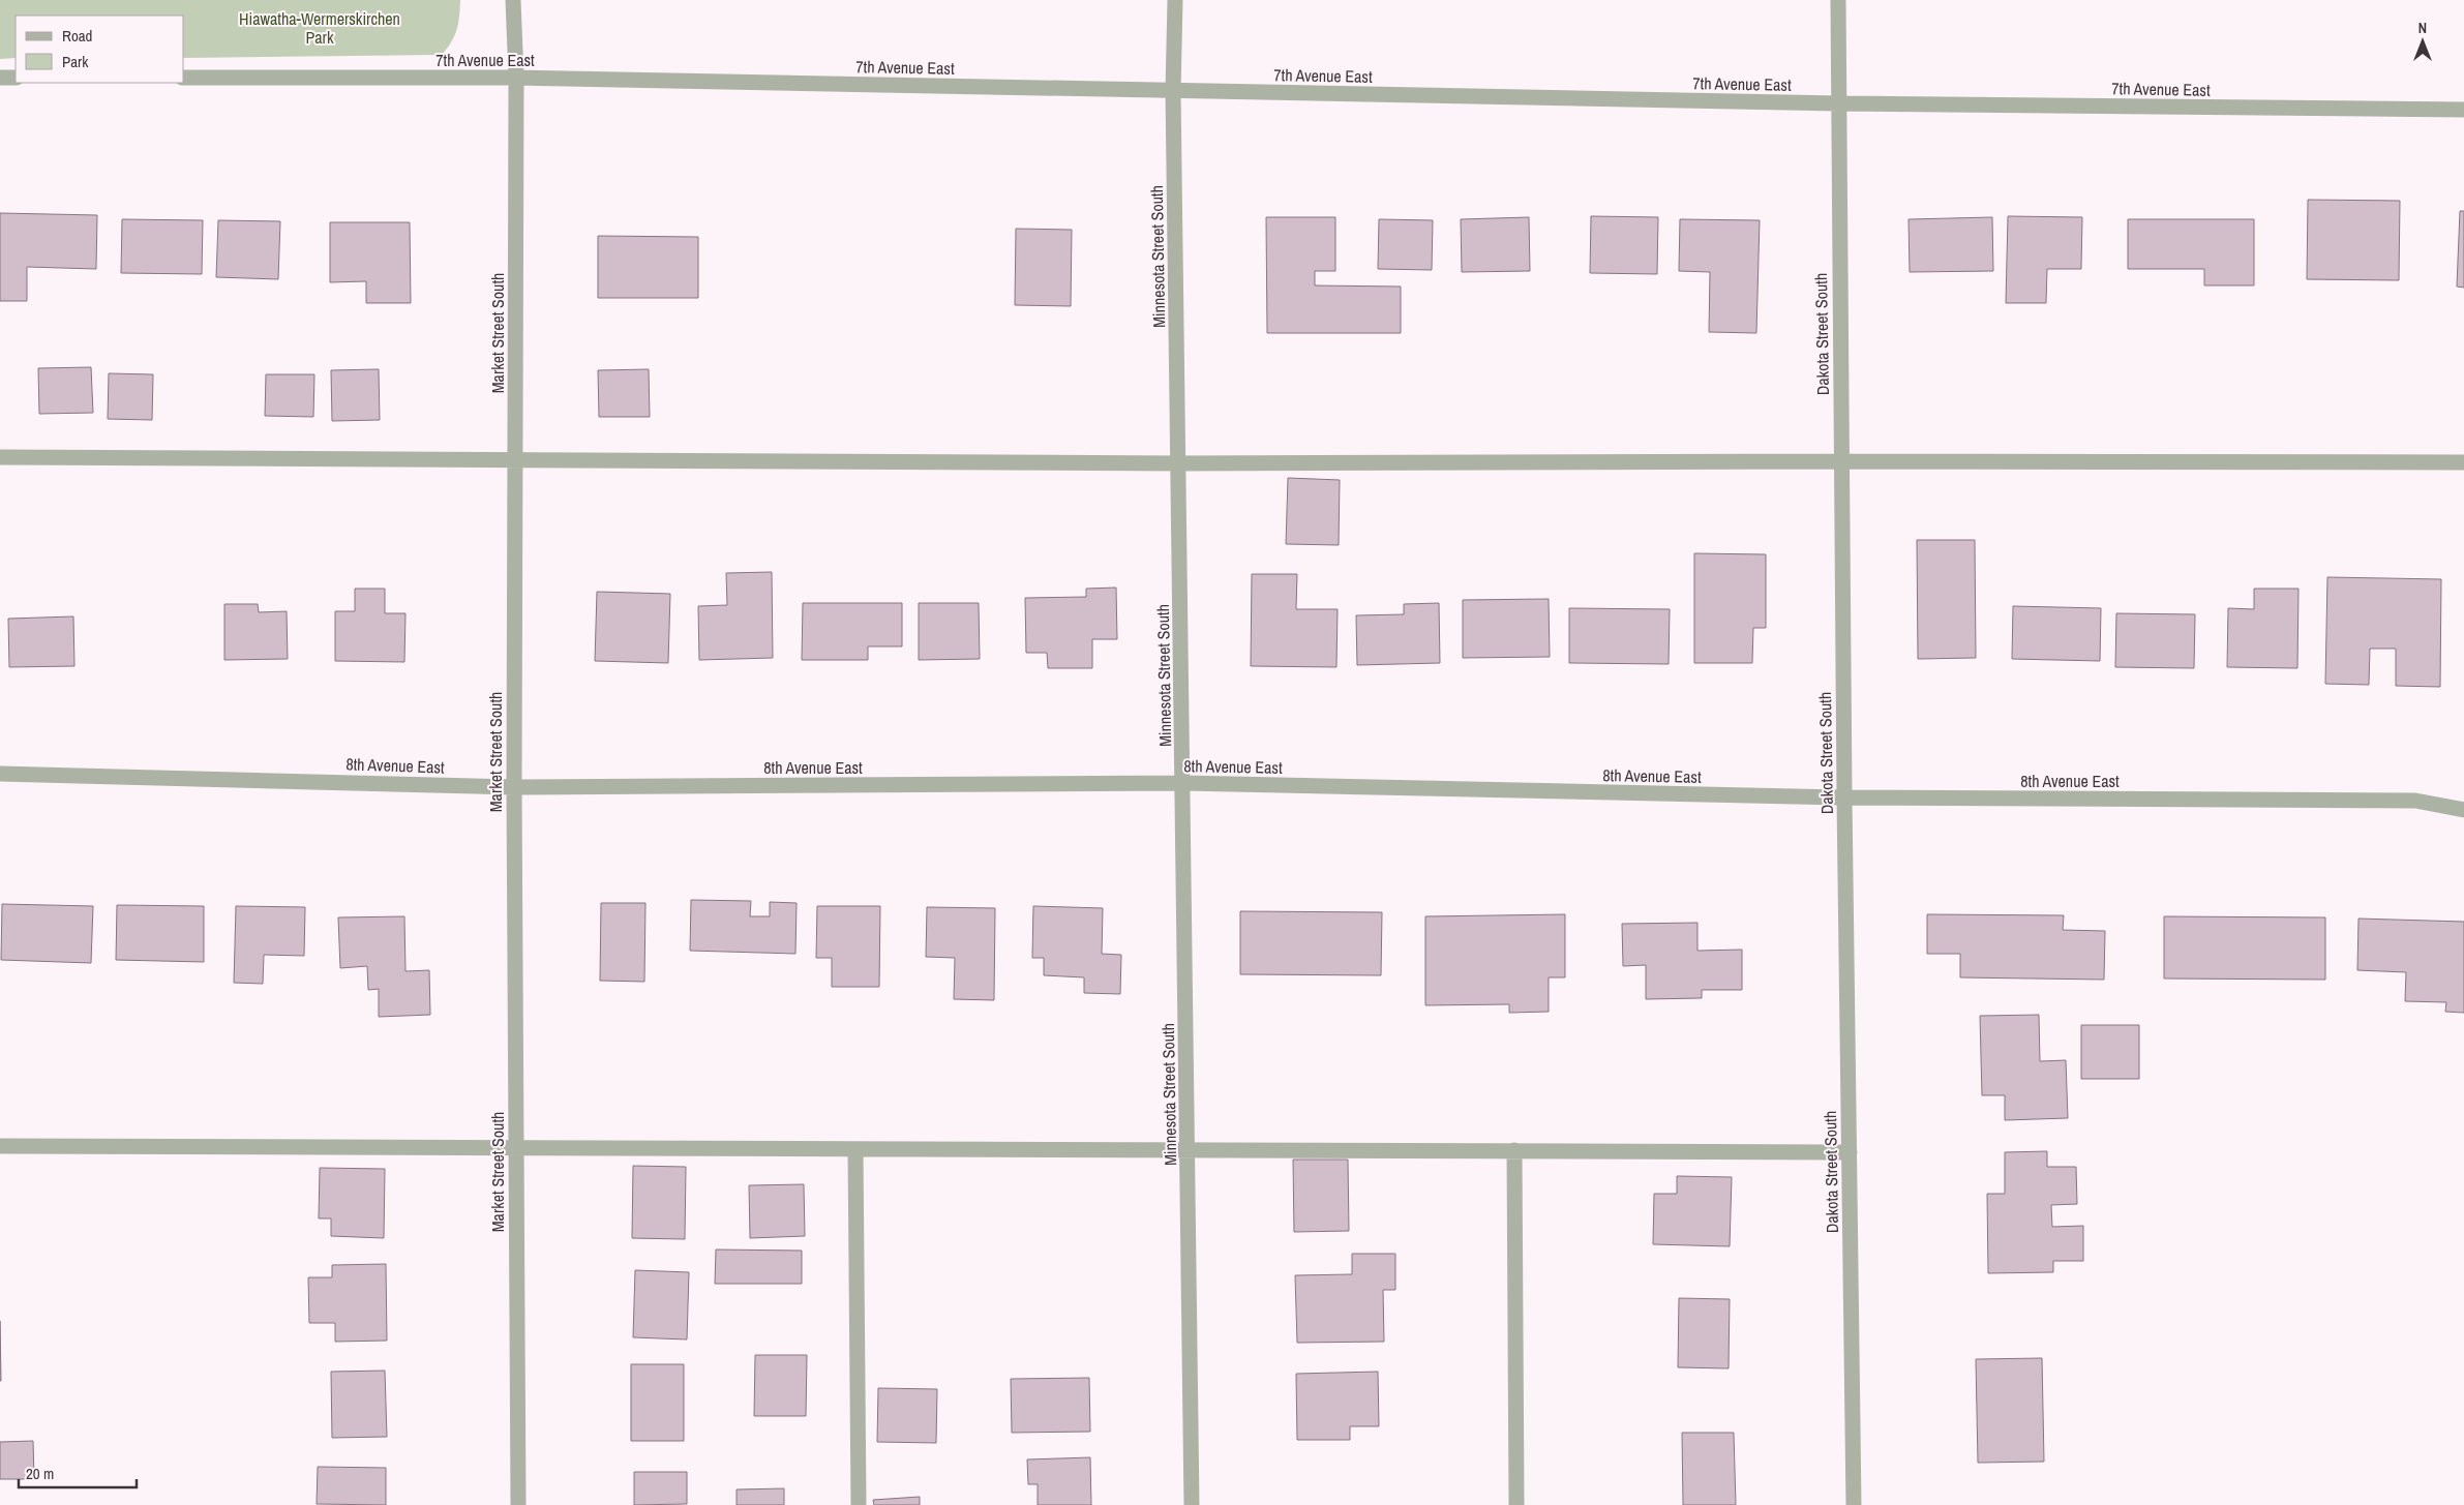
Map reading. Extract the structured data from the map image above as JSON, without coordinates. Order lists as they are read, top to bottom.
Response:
{
  "streets": {
    "street": [
      "7th Avenue East",
      "Minnesota Street South",
      "Market Street South",
      "Dakota Street South",
      "8th Avenue East"
    ]
  },
  "crossings": [
    ["7th Avenue East", "Minnesota Street South"],
    ["7th Avenue East", "Market Street South"],
    ["7th Avenue East", "Dakota Street South"],
    ["Minnesota Street South", "8th Avenue East"],
    ["Market Street South", "8th Avenue East"],
    ["Dakota Street South", "8th Avenue East"]
  ],
  "parks": ["Hiawatha-Wermerskirchen Park"],
  "legend": ["Road", "Park"],
  "scale_bar": "20 m",
  "north": "top"
}
